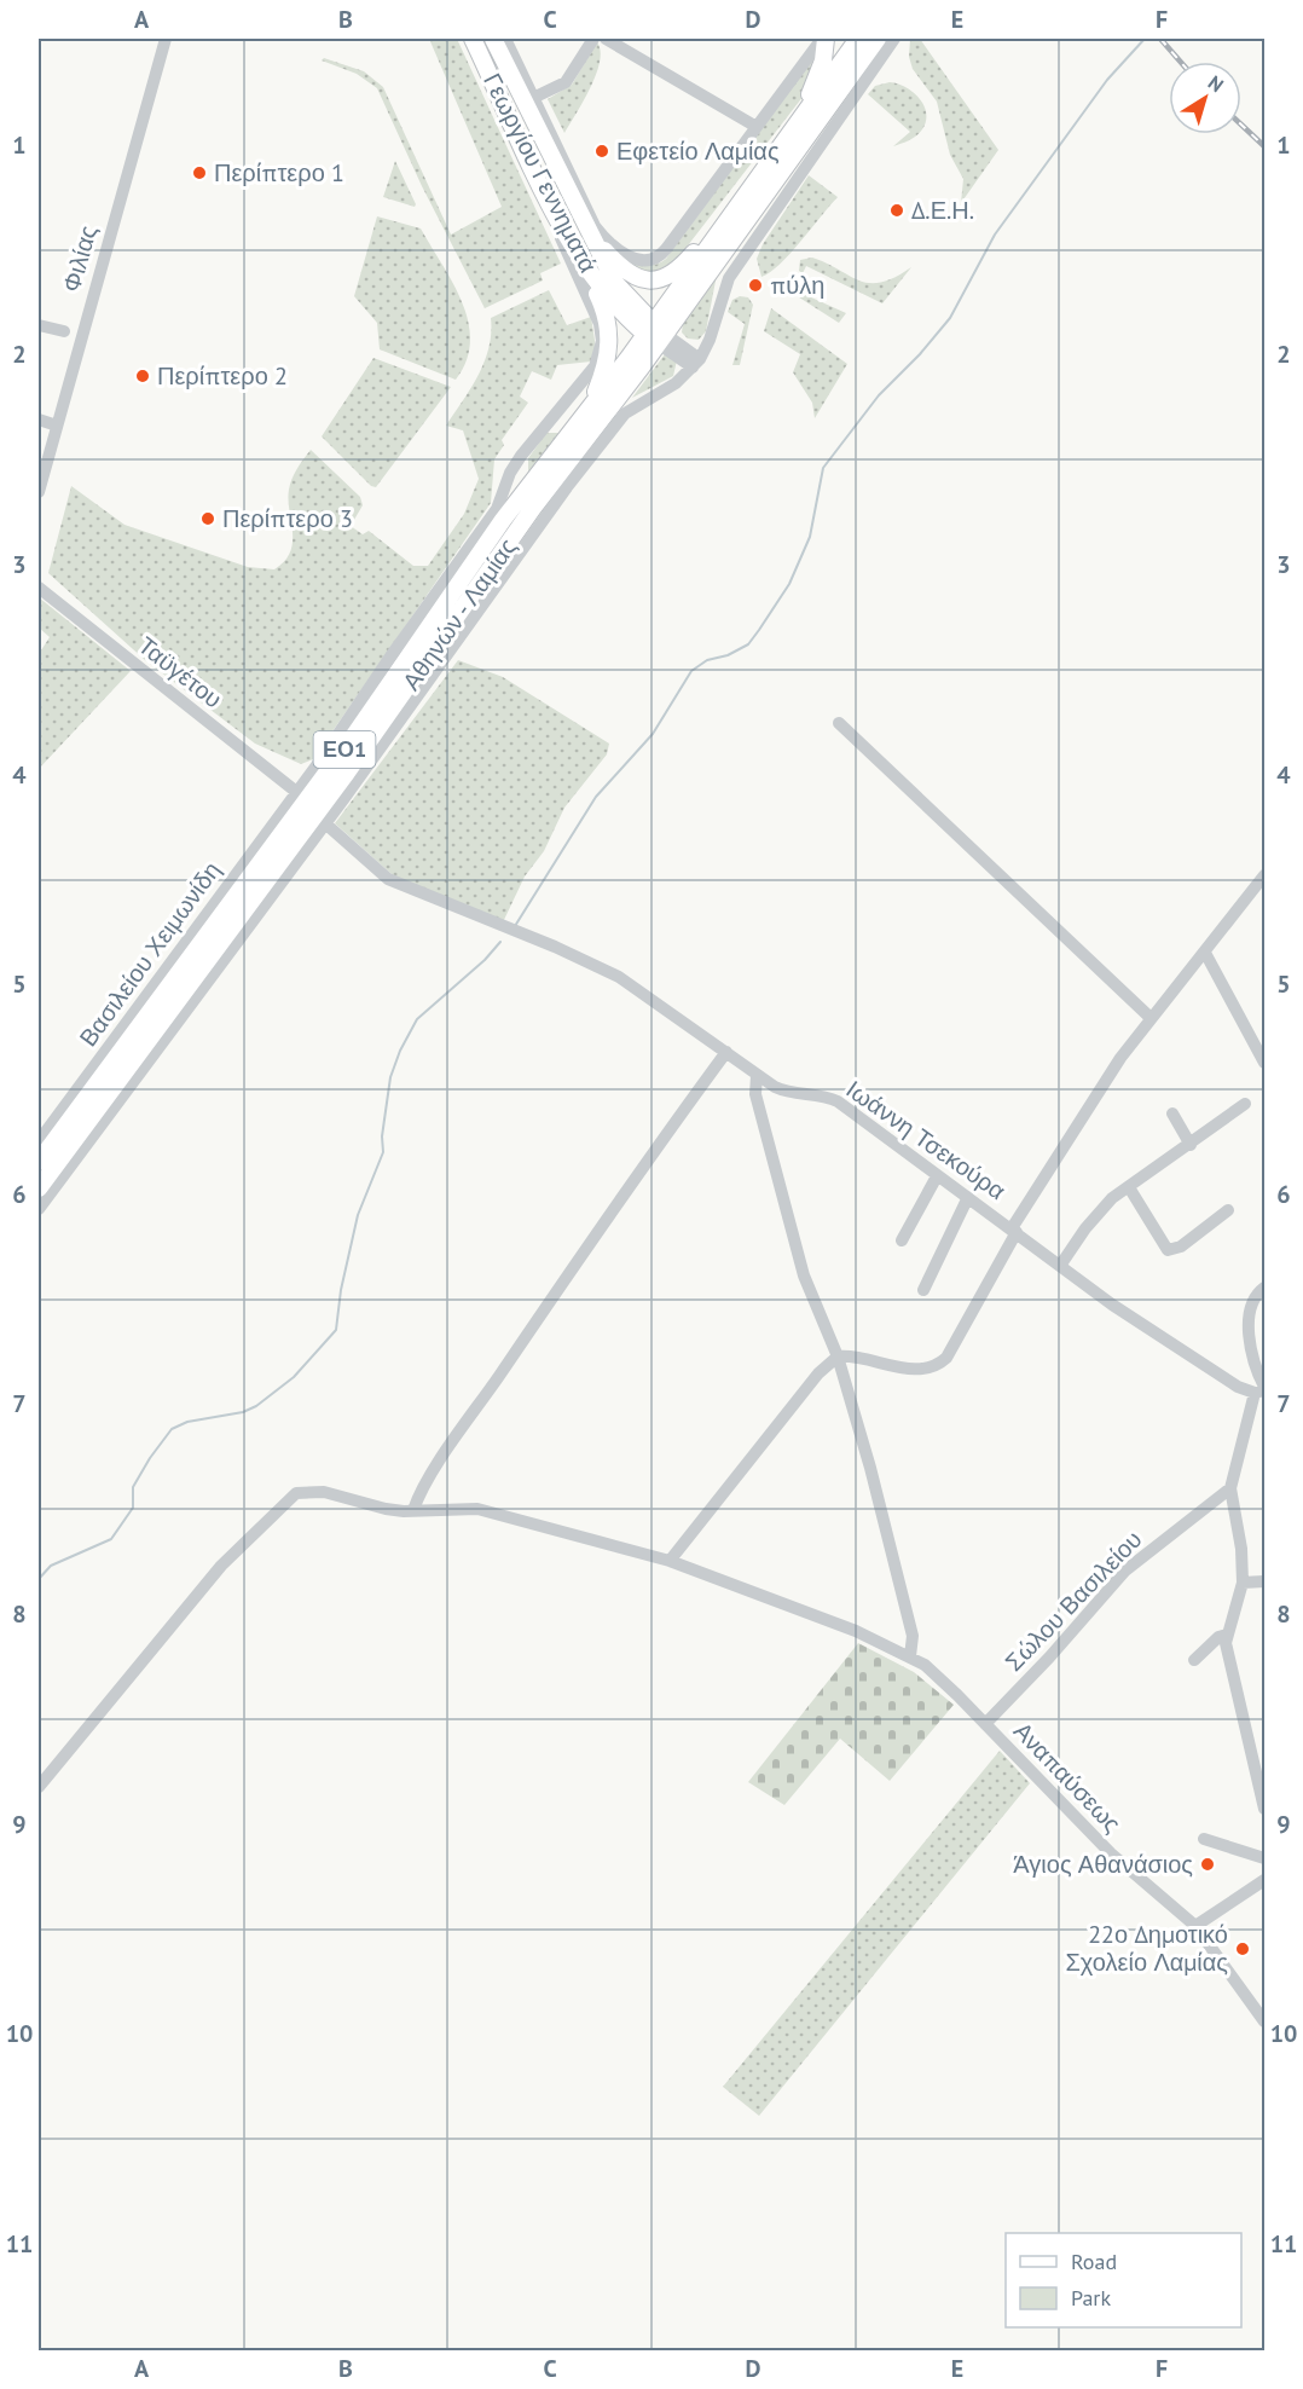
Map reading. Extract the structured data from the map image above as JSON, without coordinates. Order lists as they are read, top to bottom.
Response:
{
  "streets": {
    "main road": ["Γεωργίου Γεννηματά", "Αθηνών - Λαμίας", "ΕΟ1"],
    "street": [
      "Φιλίας",
      "Ταϋγέτου",
      "Βασιλείου Χειμωνίδη",
      "Ιωάννη Τσεκούρα",
      "Σώλου Βασιλείου",
      "Αναπαύσεως"
    ]
  },
  "crossings": [
    ["Γεωργίου Γεννηματά", "Αθηνών - Λαμίας"],
    ["Γεωργίου Γεννηματά", "Βασιλείου Χειμωνίδη"],
    ["Ταϋγέτου", "Βασιλείου Χειμωνίδη"],
    ["Σώλου Βασιλείου", "Αναπαύσεως"]
  ],
  "places": [
    "Εφετείο Λαμίας",
    "Περίπτερο 1",
    "Δ.Ε.Η.",
    "πύλη",
    "Περίπτερο 2",
    "Περίπτερο 3",
    "Άγιος Αθανάσιος",
    "22ο Δημοτικό Σχολείο Λαμίας"
  ],
  "legend": ["Road", "Park"],
  "north": "top right",
  "grid": {
    "columns": [
      "A",
      "B",
      "C",
      "D",
      "E",
      "F"
    ],
    "rows": [
      "1",
      "2",
      "3",
      "4",
      "5",
      "6",
      "7",
      "8",
      "9",
      "10",
      "11"
    ]
  }
}
